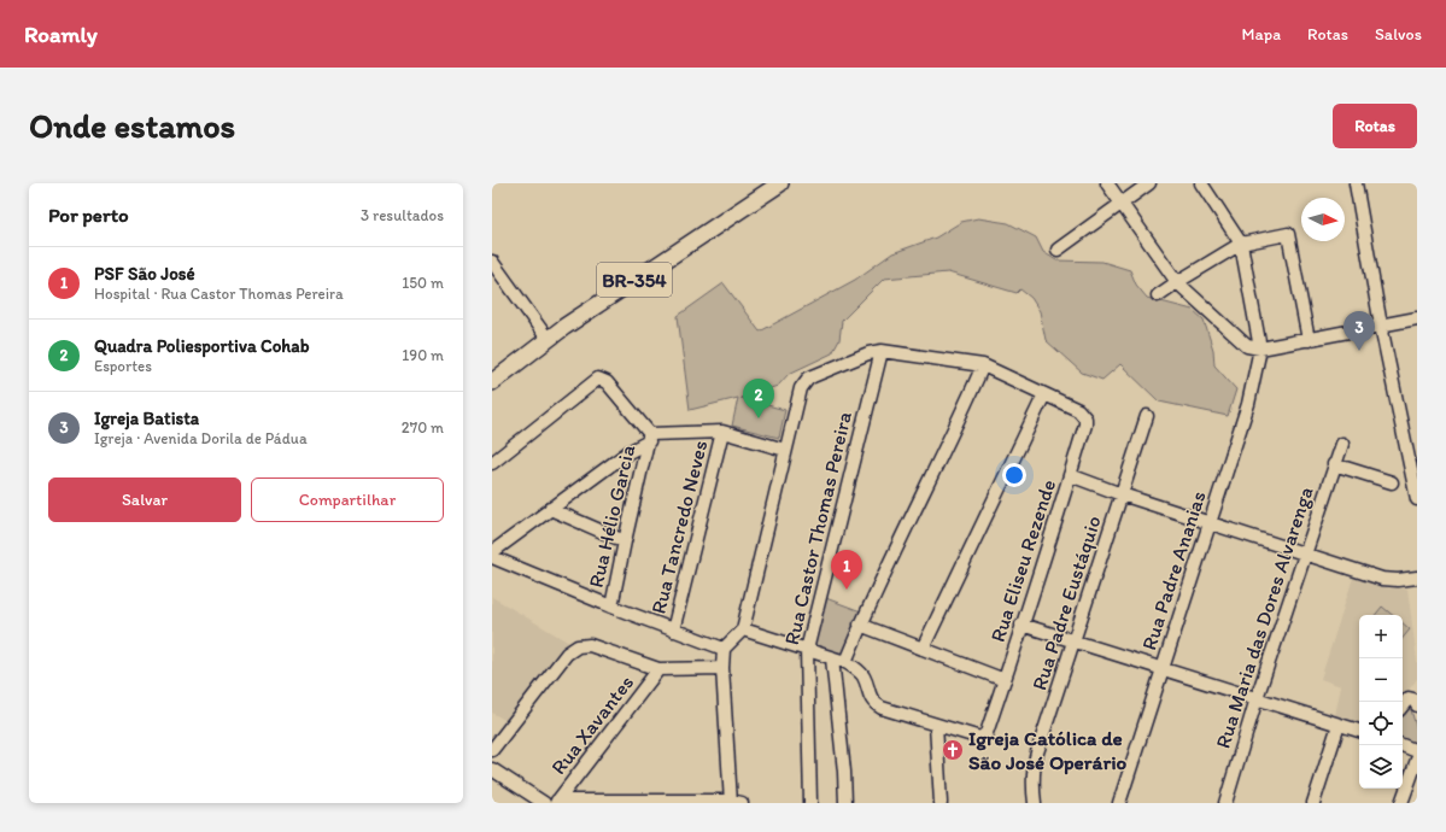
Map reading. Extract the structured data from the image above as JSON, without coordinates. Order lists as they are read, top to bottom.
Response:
{
  "streets": {
    "main road": ["BR-354"],
    "street": [
      "Rua Hélio Garcia",
      "Rua Tancredo Neves",
      "Rua Castor Thomas Pereira",
      "Rua Eliseu Rezende",
      "Rua Padre Ananias",
      "Rua Padre Eustáquio",
      "Rua Maria das Dores Alvarenga",
      "Rua Xavantes"
    ]
  },
  "places": {
    "church": ["Igreja Católica de São José Operário"]
  },
  "north": "right",
  "page": {
    "header": "Roamly",
    "nav": ["Mapa", "Rotas", "Salvos"],
    "buttons": [
      "Rotas",
      ["Salvar", "Compartilhar"]
    ],
    "title": "Onde estamos",
    "heading": ["Por perto", "3 resultados"],
    "list": [
      {
        "mark": "1",
        "name": "PSF São José",
        "note": "Hospital · Rua Castor Thomas Pereira",
        "value": "150 m"
      },
      {
        "mark": "2",
        "name": "Quadra Poliesportiva Cohab",
        "note": "Esportes",
        "value": "190 m"
      },
      {
        "mark": "3",
        "name": "Igreja Batista",
        "note": "Igreja · Avenida Dorila de Pádua",
        "value": "270 m"
      }
    ],
    "pins": ["3", "2", "1"],
    "map_buttons": ["+", "−"]
  }
}
